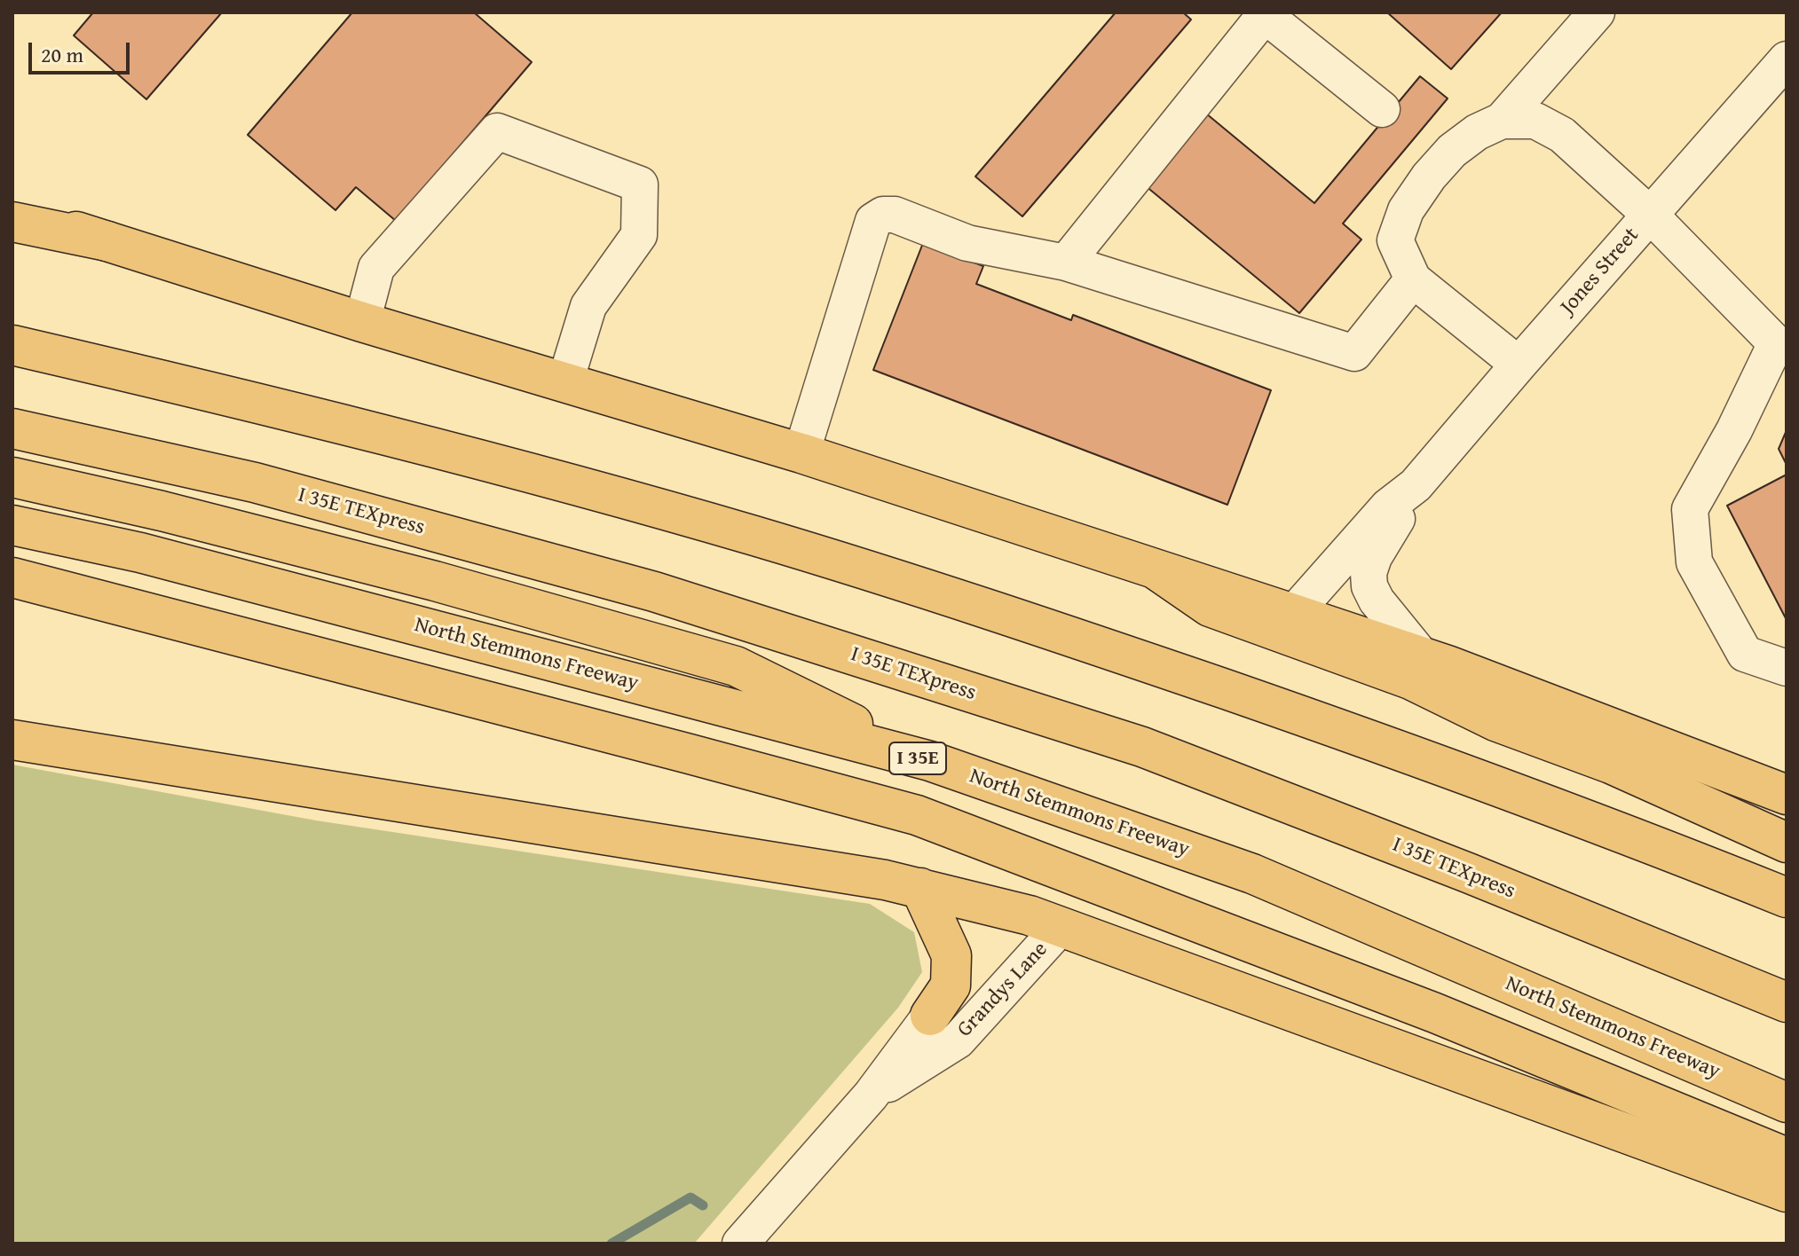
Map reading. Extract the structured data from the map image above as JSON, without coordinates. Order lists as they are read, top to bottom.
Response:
{
  "streets": {
    "main road": ["I 35E TEXpress", "North Stemmons Freeway", "I 35E"],
    "street": ["Jones Street", "Grandys Lane"]
  },
  "scale_bar": "20 m"
}
